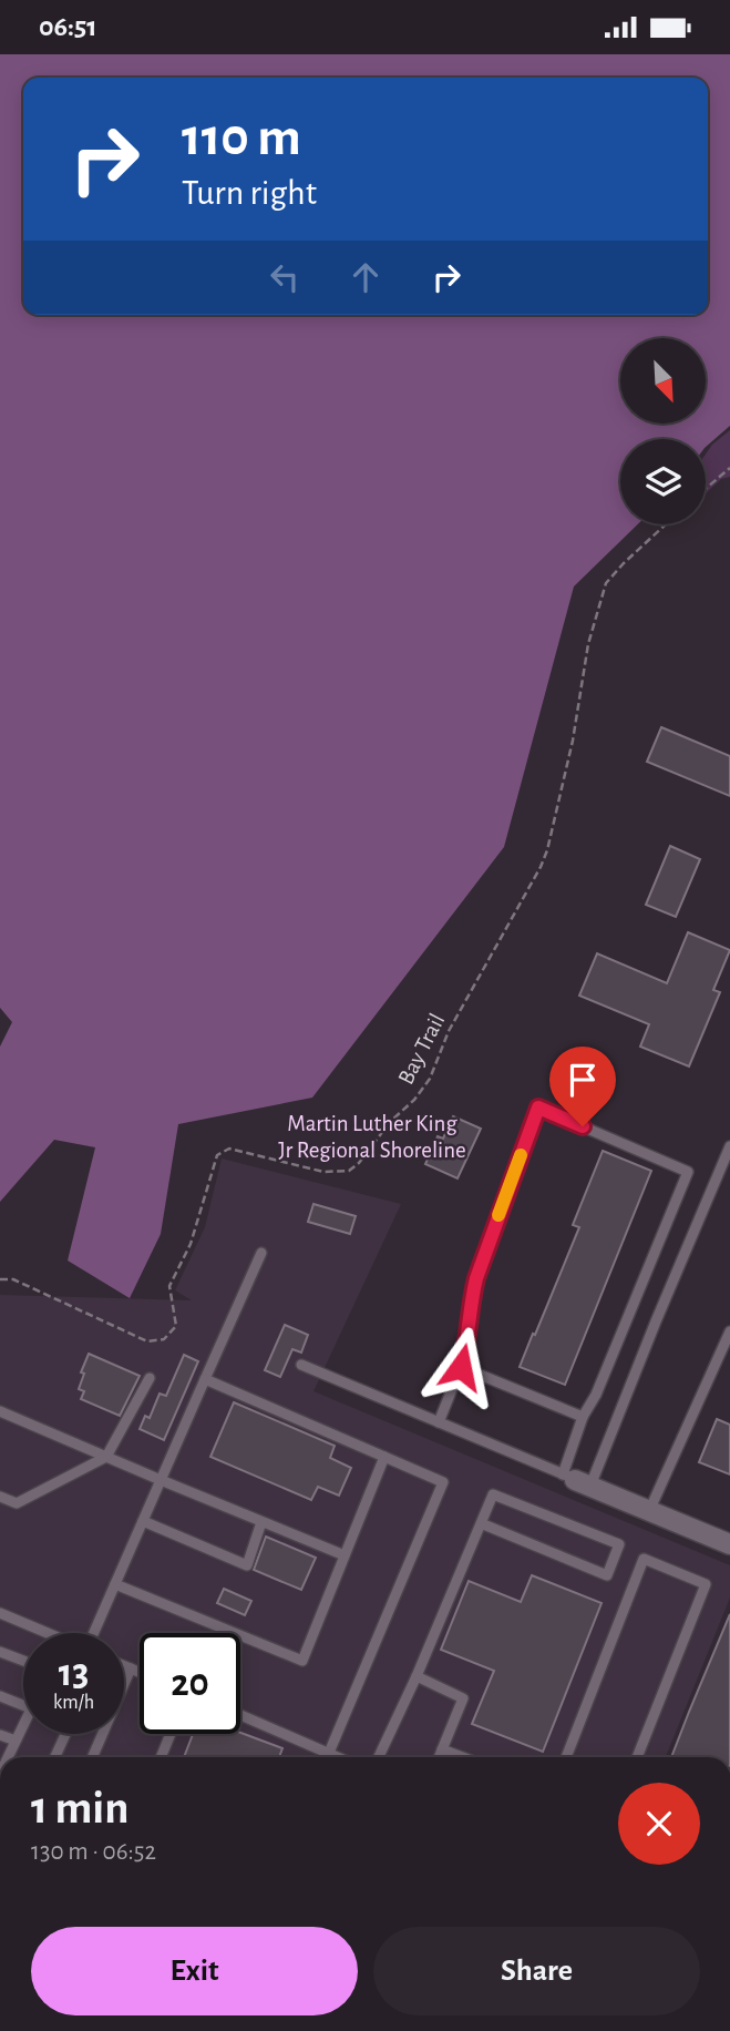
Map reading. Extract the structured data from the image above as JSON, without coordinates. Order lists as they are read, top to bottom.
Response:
{
  "streets": {
    "path": ["Bay Trail"]
  },
  "parks": ["Martin Luther King Jr Regional Shoreline"],
  "north": "bottom right",
  "page": {
    "status": "06:51",
    "turn": ["110 m", "Turn right"],
    "speed": "13 km/h",
    "limit": "20",
    "heading": ["1 min", "130 m · 06:52"],
    "buttons": ["Exit", "Share"]
  }
}
